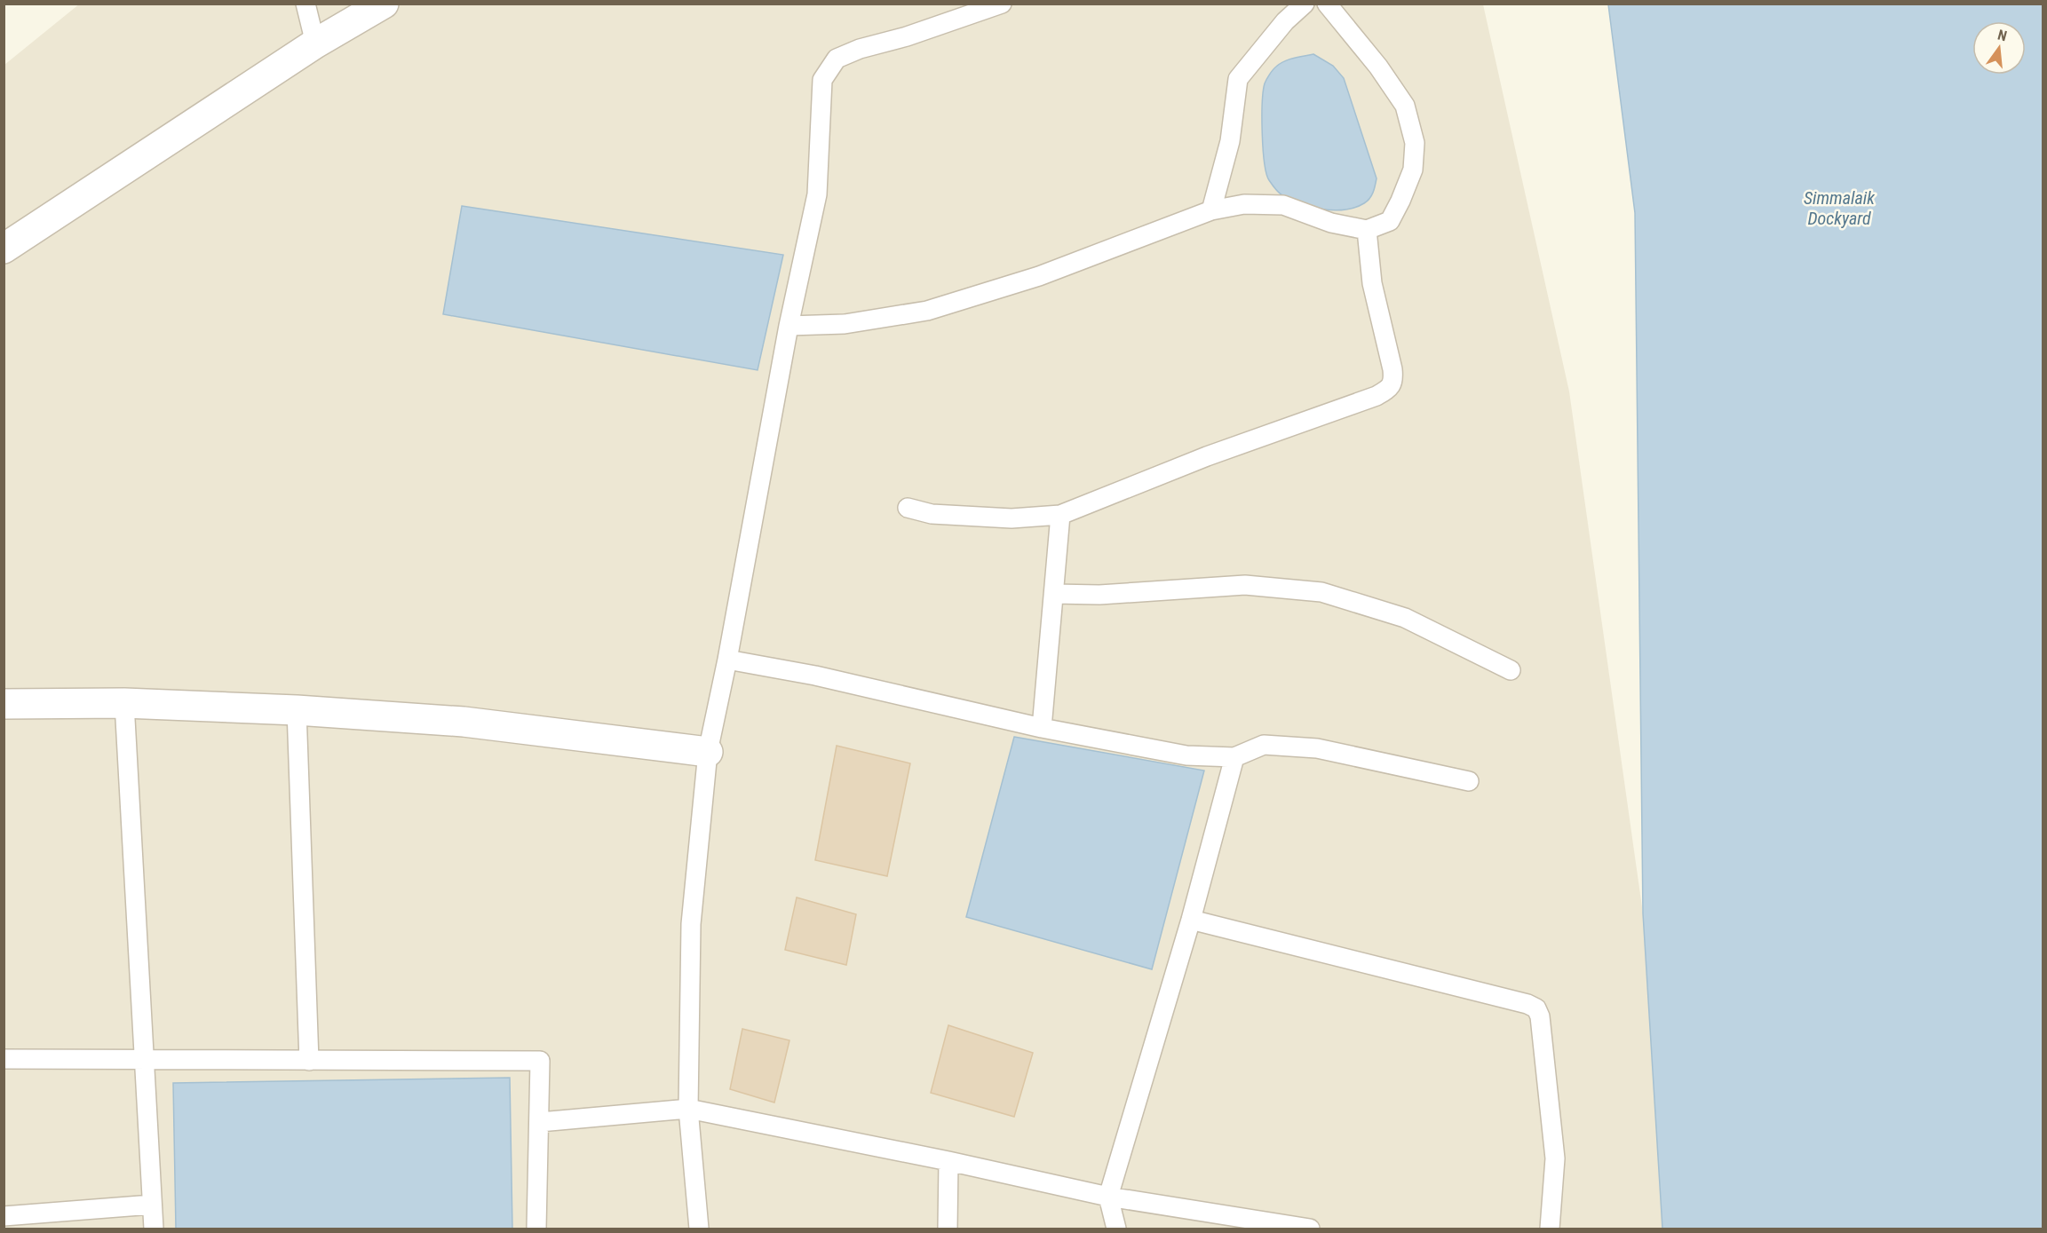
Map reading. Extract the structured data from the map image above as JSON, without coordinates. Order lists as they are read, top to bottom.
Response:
{
  "water": ["Simmalaik Dockyard"],
  "north": "top"
}
